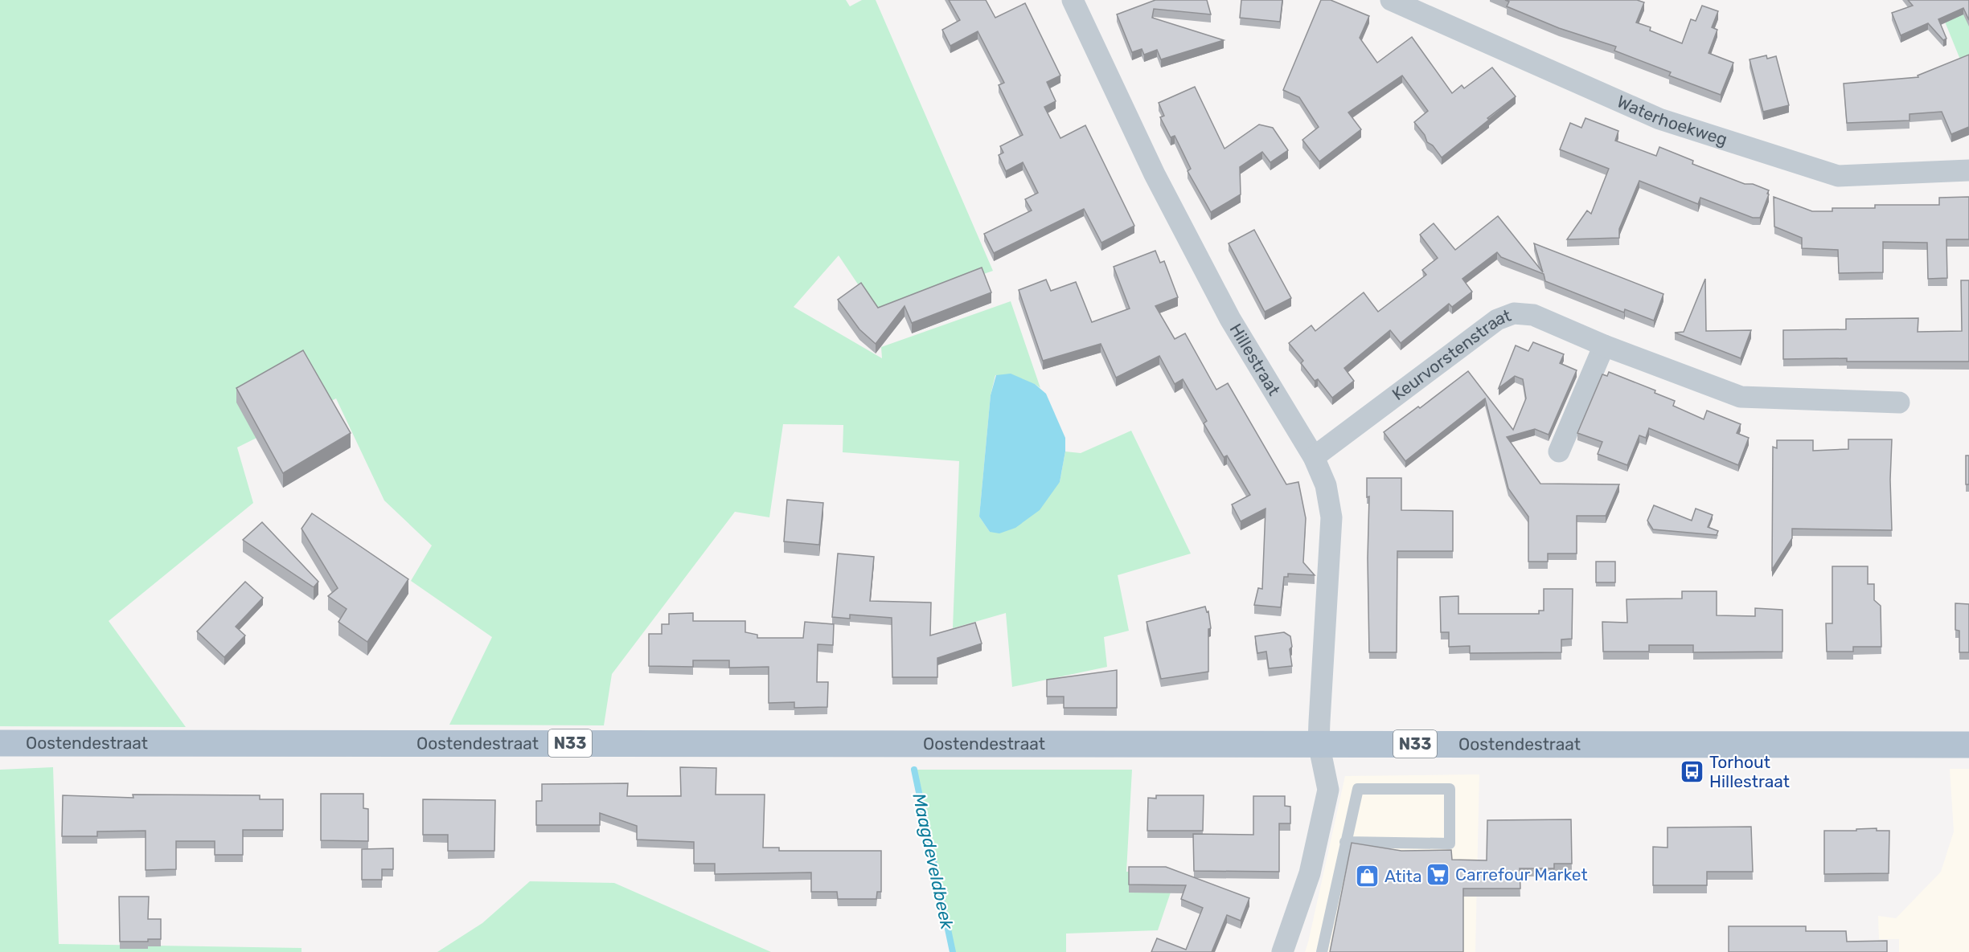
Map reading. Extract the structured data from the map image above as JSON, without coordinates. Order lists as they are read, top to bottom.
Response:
{
  "streets": {
    "main road": ["Oostendestraat", "N33"],
    "street": ["Waterhoekweg", "Keurvorstenstraat", "Hillestraat"]
  },
  "crossings": [
    ["Keurvorstenstraat", "Hillestraat"],
    ["Hillestraat", "Oostendestraat"]
  ],
  "water": ["Maagdeveldbeek"],
  "places": {
    "bus stop": ["Torhout Hillestraat"],
    "supermarket": ["Carrefour Market"],
    "shop": ["Atita"]
  }
}
